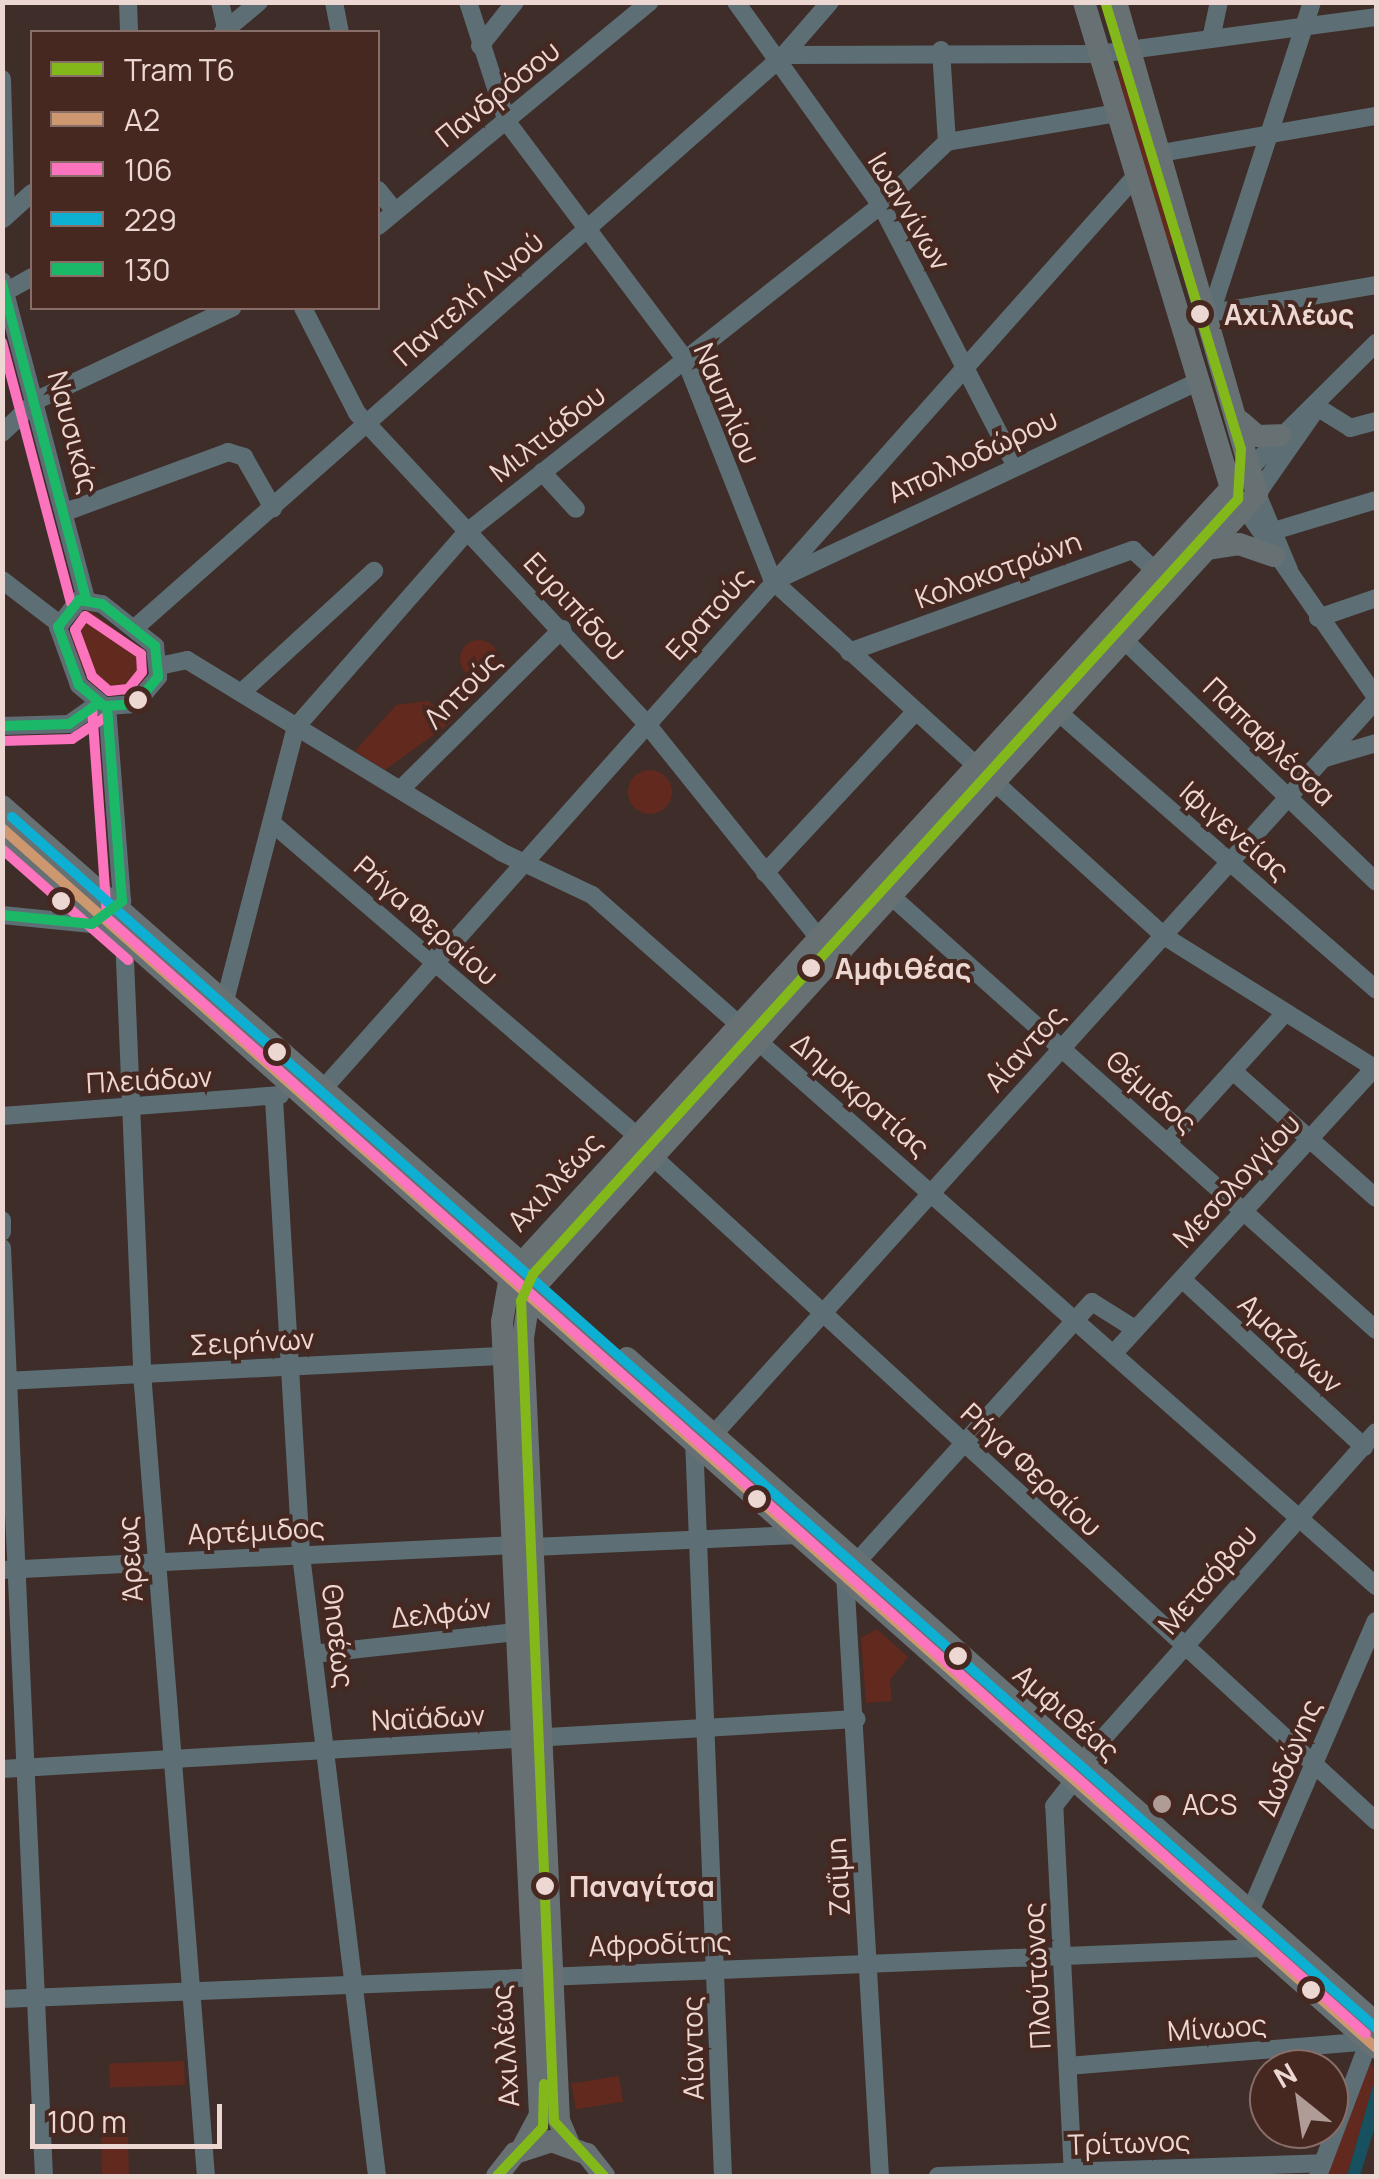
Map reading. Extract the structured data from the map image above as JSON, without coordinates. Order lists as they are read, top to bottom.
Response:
{
  "streets": {
    "main road": ["Αχιλλέως", "Αμφιθέας"],
    "street": [
      "Πανδρόσου",
      "Ιωαννίνων",
      "Παντελή Λινού",
      "Ναυπλίου",
      "Ναυσικάς",
      "Μιλτιάδου",
      "Απολλοδώρου",
      "Κολοκοτρώνη",
      "Ευριπίδου",
      "Ερατούς",
      "Λητούς",
      "Παπαφλέσσα",
      "Ιφιγενείας",
      "Ρήγα Φεραίου",
      "Αίαντος",
      "Πλειάδων",
      "Θέμιδος",
      "Δημοκρατίας",
      "Μεσολογγίου",
      "Σειρήνων",
      "Αμαζόνων",
      "Αρτέμιδος",
      "Άρεως",
      "Μετσόβου",
      "Δελφών",
      "Θησέως",
      "Ναϊάδων",
      "Δωδώνης",
      "Ζαΐμη",
      "Αφροδίτης",
      "Πλούτωνος",
      "Μίνωος",
      "Τρίτωνος"
    ]
  },
  "crossings": [
    ["Πανδρόσου", "Ναυπλίου"],
    ["Ιωαννίνων", "Παντελή Λινού"],
    ["Ιωαννίνων", "Μιλτιάδου"],
    ["Ιωαννίνων", "Απολλοδώρου"],
    ["Ιωαννίνων", "Ερατούς"],
    ["Παντελή Λινού", "Ναυπλίου"],
    ["Παντελή Λινού", "Ναυσικάς"],
    ["Παντελή Λινού", "Ευριπίδου"],
    ["Παντελή Λινού", "Δημοκρατίας"],
    ["Ναυπλίου", "Μιλτιάδου"],
    ["Ναυπλίου", "Απολλοδώρου"],
    ["Ναυπλίου", "Κολοκοτρώνη"],
    ["Ναυπλίου", "Ερατούς"],
    ["Ναυπλίου", "Αίαντος"],
    ["Ναυπλίου", "Μεσολογγίου"],
    ["Ναυπλίου", "Αχιλλέως"],
    ["Ναυσικάς", "Δημοκρατίας"],
    ["Μιλτιάδου", "Ευριπίδου"],
    ["Μιλτιάδου", "Ρήγα Φεραίου"],
    ["Μιλτιάδου", "Δημοκρατίας"],
    ["Μιλτιάδου", "Αμφιθέας"],
    ["Απολλοδώρου", "Ερατούς"],
    ["Κολοκοτρώνη", "Αχιλλέως"],
    ["Ευριπίδου", "Ερατούς"],
    ["Ευριπίδου", "Λητούς"],
    ["Ευριπίδου", "Αχιλλέως"],
    ["Ερατούς", "Ρήγα Φεραίου"],
    ["Ερατούς", "Δημοκρατίας"],
    ["Ερατούς", "Αμφιθέας"],
    ["Λητούς", "Δημοκρατίας"],
    ["Παπαφλέσσα", "Αίαντος"],
    ["Παπαφλέσσα", "Αχιλλέως"],
    ["Ιφιγενείας", "Αίαντος"],
    ["Ιφιγενείας", "Αχιλλέως"],
    ["Ρήγα Φεραίου", "Αίαντος"],
    ["Ρήγα Φεραίου", "Αχιλλέως"],
    ["Ρήγα Φεραίου", "Μετσόβου"],
    ["Ρήγα Φεραίου", "Δωδώνης"],
    ["Αίαντος", "Θέμιδος"],
    ["Αίαντος", "Δημοκρατίας"],
    ["Αίαντος", "Αρτέμιδος"],
    ["Αίαντος", "Αμφιθέας"],
    ["Αίαντος", "Ναϊάδων"],
    ["Αίαντος", "Αφροδίτης"],
    ["Πλειάδων", "Άρεως"],
    ["Πλειάδων", "Θησέως"],
    ["Θέμιδος", "Μεσολογγίου"],
    ["Θέμιδος", "Αχιλλέως"],
    ["Δημοκρατίας", "Μεσολογγίου"],
    ["Δημοκρατίας", "Αχιλλέως"],
    ["Δημοκρατίας", "Μετσόβου"],
    ["Μεσολογγίου", "Αμαζόνων"],
    ["Αχιλλέως", "Σειρήνων"],
    ["Αχιλλέως", "Αρτέμιδος"],
    ["Αχιλλέως", "Δελφών"],
    ["Αχιλλέως", "Αμφιθέας"],
    ["Αχιλλέως", "Ναϊάδων"],
    ["Αχιλλέως", "Αφροδίτης"],
    ["Σειρήνων", "Άρεως"],
    ["Σειρήνων", "Θησέως"],
    ["Αμαζόνων", "Μετσόβου"],
    ["Αρτέμιδος", "Άρεως"],
    ["Αρτέμιδος", "Θησέως"],
    ["Αρτέμιδος", "Αμφιθέας"],
    ["Άρεως", "Αμφιθέας"],
    ["Άρεως", "Ναϊάδων"],
    ["Άρεως", "Αφροδίτης"],
    ["Μετσόβου", "Αμφιθέας"],
    ["Μετσόβου", "Πλούτωνος"],
    ["Δελφών", "Θησέως"],
    ["Θησέως", "Ναϊάδων"],
    ["Θησέως", "Αφροδίτης"],
    ["Αμφιθέας", "Δωδώνης"],
    ["Αμφιθέας", "Ζαΐμη"],
    ["Αμφιθέας", "Αφροδίτης"],
    ["Αμφιθέας", "Πλούτωνος"],
    ["Αμφιθέας", "Μίνωος"],
    ["Ναϊάδων", "Ζαΐμη"],
    ["Δωδώνης", "Αφροδίτης"],
    ["Ζαΐμη", "Αφροδίτης"],
    ["Αφροδίτης", "Πλούτωνος"],
    ["Πλούτωνος", "Μίνωος"],
    ["Πλούτωνος", "Τρίτωνος"]
  ],
  "places": [
    "Αχιλλέως",
    "Αμφιθέας",
    "ACS",
    "Παναγίτσα"
  ],
  "lines": [
    "tram line Τ6",
    "transit line 130",
    "transit line 106",
    "transit line 229",
    "transit line Α2"
  ],
  "legend": [
    "Tram Τ6",
    "Α2",
    "106",
    "229",
    "130"
  ],
  "scale_bar": "100 m",
  "north": "top left"
}
